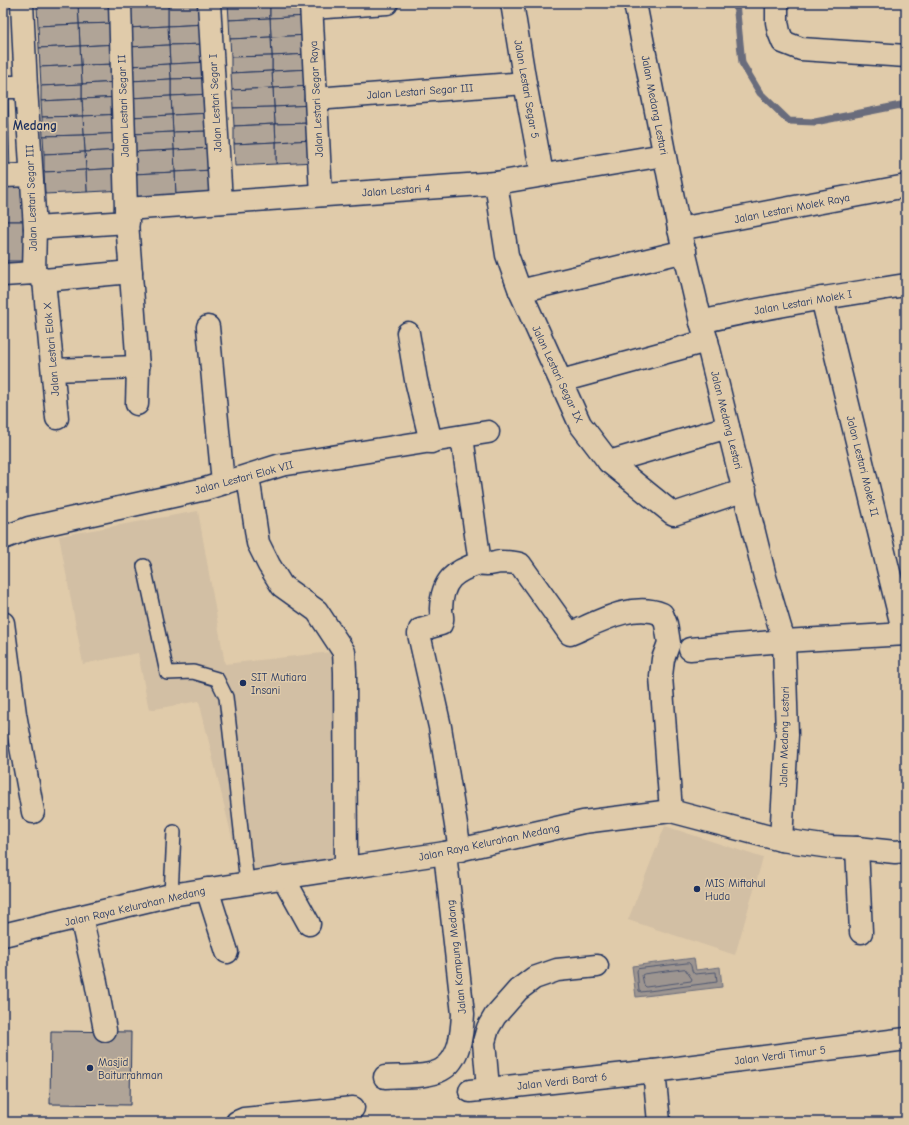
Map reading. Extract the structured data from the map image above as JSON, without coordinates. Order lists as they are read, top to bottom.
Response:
{
  "streets": {
    "street": [
      "Jalan Lestari Segar 5",
      "Jalan Lestari Segar III",
      "Jalan Lestari Segar Raya",
      "Jalan Lestari Segar I",
      "Jalan Medang Lestari",
      "Jalan Lestari Segar II",
      "Jalan Lestari 4",
      "Jalan Lestari Molek Raya",
      "Jalan Lestari Molek I",
      "Jalan Lestari Elok X",
      "Jalan Lestari Segar IX",
      "Jalan Lestari Molek II",
      "Jalan Lestari Elok VII",
      "Jalan Raya Kelurahan Medang",
      "Jalan Kampung Medang",
      "Jalan Verdi Timur 5",
      "Jalan Verdi Barat 6"
    ]
  },
  "crossings": [
    ["Jalan Lestari Segar 5", "Jalan Lestari Segar III"],
    ["Jalan Lestari Segar 5", "Jalan Lestari 4"],
    ["Jalan Lestari Segar III", "Jalan Lestari Segar Raya"],
    ["Jalan Lestari Segar III", "Jalan Lestari 4"],
    ["Jalan Lestari Segar III", "Jalan Lestari Elok X"],
    ["Jalan Lestari Segar Raya", "Jalan Lestari 4"],
    ["Jalan Lestari Segar I", "Jalan Lestari 4"],
    ["Jalan Medang Lestari", "Jalan Lestari 4"],
    ["Jalan Medang Lestari", "Jalan Lestari Molek Raya"],
    ["Jalan Medang Lestari", "Jalan Lestari Molek I"],
    ["Jalan Medang Lestari", "Jalan Lestari Segar IX"],
    ["Jalan Medang Lestari", "Jalan Raya Kelurahan Medang"],
    ["Jalan Lestari Segar II", "Jalan Lestari 4"],
    ["Jalan Lestari 4", "Jalan Lestari Segar IX"],
    ["Jalan Lestari Molek I", "Jalan Lestari Segar IX"],
    ["Jalan Lestari Molek I", "Jalan Lestari Molek II"],
    ["Jalan Raya Kelurahan Medang", "Jalan Kampung Medang"],
    ["Jalan Verdi Timur 5", "Jalan Verdi Barat 6"]
  ],
  "districts": ["Medang"],
  "places": ["SIT Mutiara Insani", "MIS Miftahul Huda", "Masjid Baiturrahman"]
}
